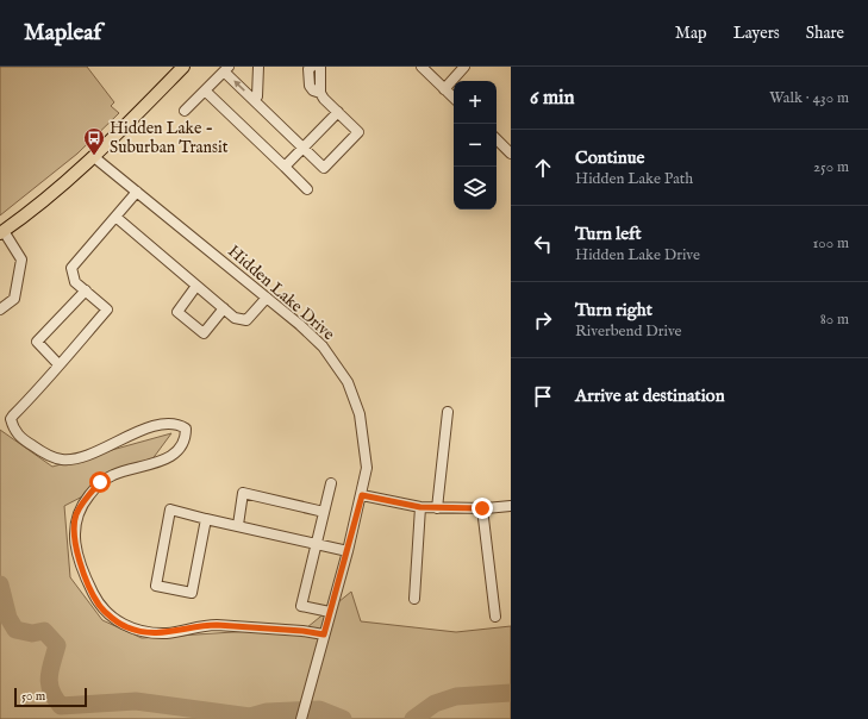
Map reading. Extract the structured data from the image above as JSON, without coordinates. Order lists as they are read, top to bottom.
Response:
{
  "streets": {
    "street": ["Hidden Lake Drive"]
  },
  "places": {
    "bus stop": ["Hidden Lake - Suburban Transit"]
  },
  "scale_bar": "50 m",
  "page": {
    "header": "Mapleaf",
    "nav": ["Map", "Layers", "Share"],
    "heading": ["6 min", "Walk · 430 m"],
    "map_buttons": ["+", "−"],
    "list": [
      ["Continue", "Hidden Lake Path", "250 m"],
      ["Turn left", "Hidden Lake Drive", "100 m"],
      ["Turn right", "Riverbend Drive", "80 m"],
      "Arrive at destination"
    ],
    "scale": "50 m"
  }
}
